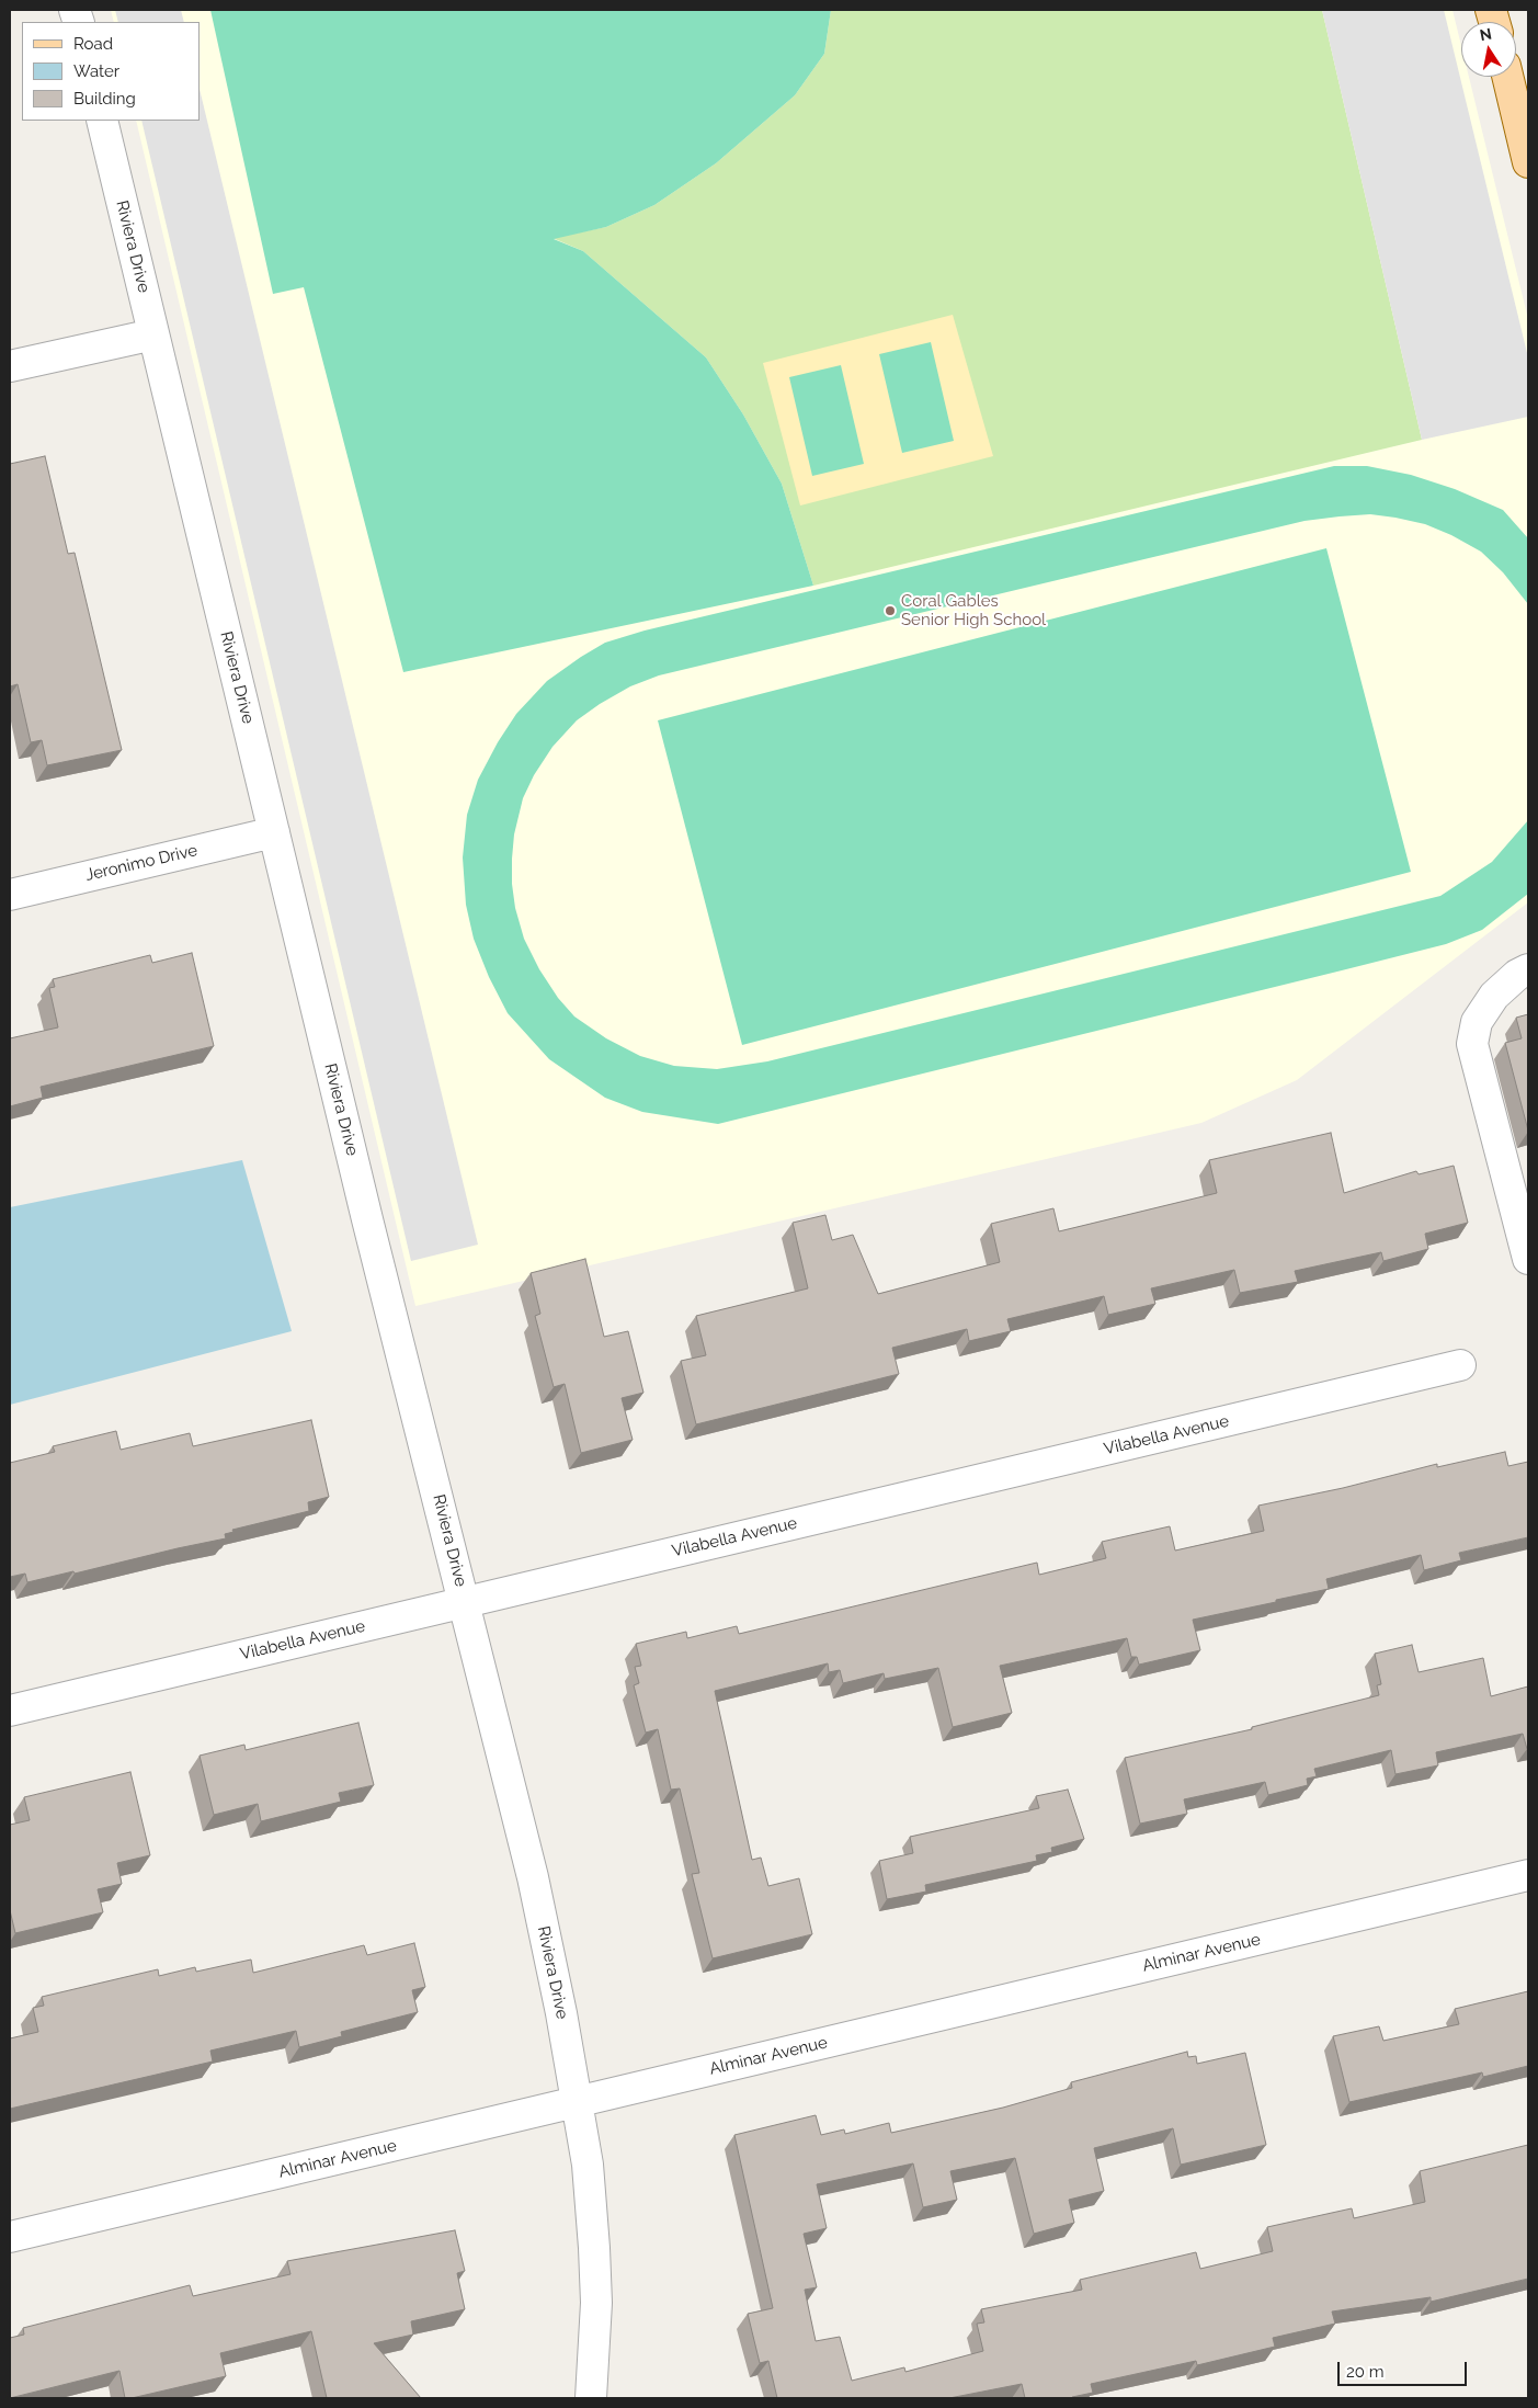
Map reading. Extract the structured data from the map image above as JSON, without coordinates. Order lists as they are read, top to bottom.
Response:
{
  "streets": {
    "street": [
      "Riviera Drive",
      "Jeronimo Drive",
      "Vilabella Avenue",
      "Alminar Avenue"
    ]
  },
  "crossings": [
    ["Riviera Drive", "Jeronimo Drive"],
    ["Riviera Drive", "Vilabella Avenue"],
    ["Riviera Drive", "Alminar Avenue"]
  ],
  "places": ["Coral Gables Senior High School"],
  "legend": ["Road", "Water", "Building"],
  "scale_bar": "20 m",
  "north": "top"
}
